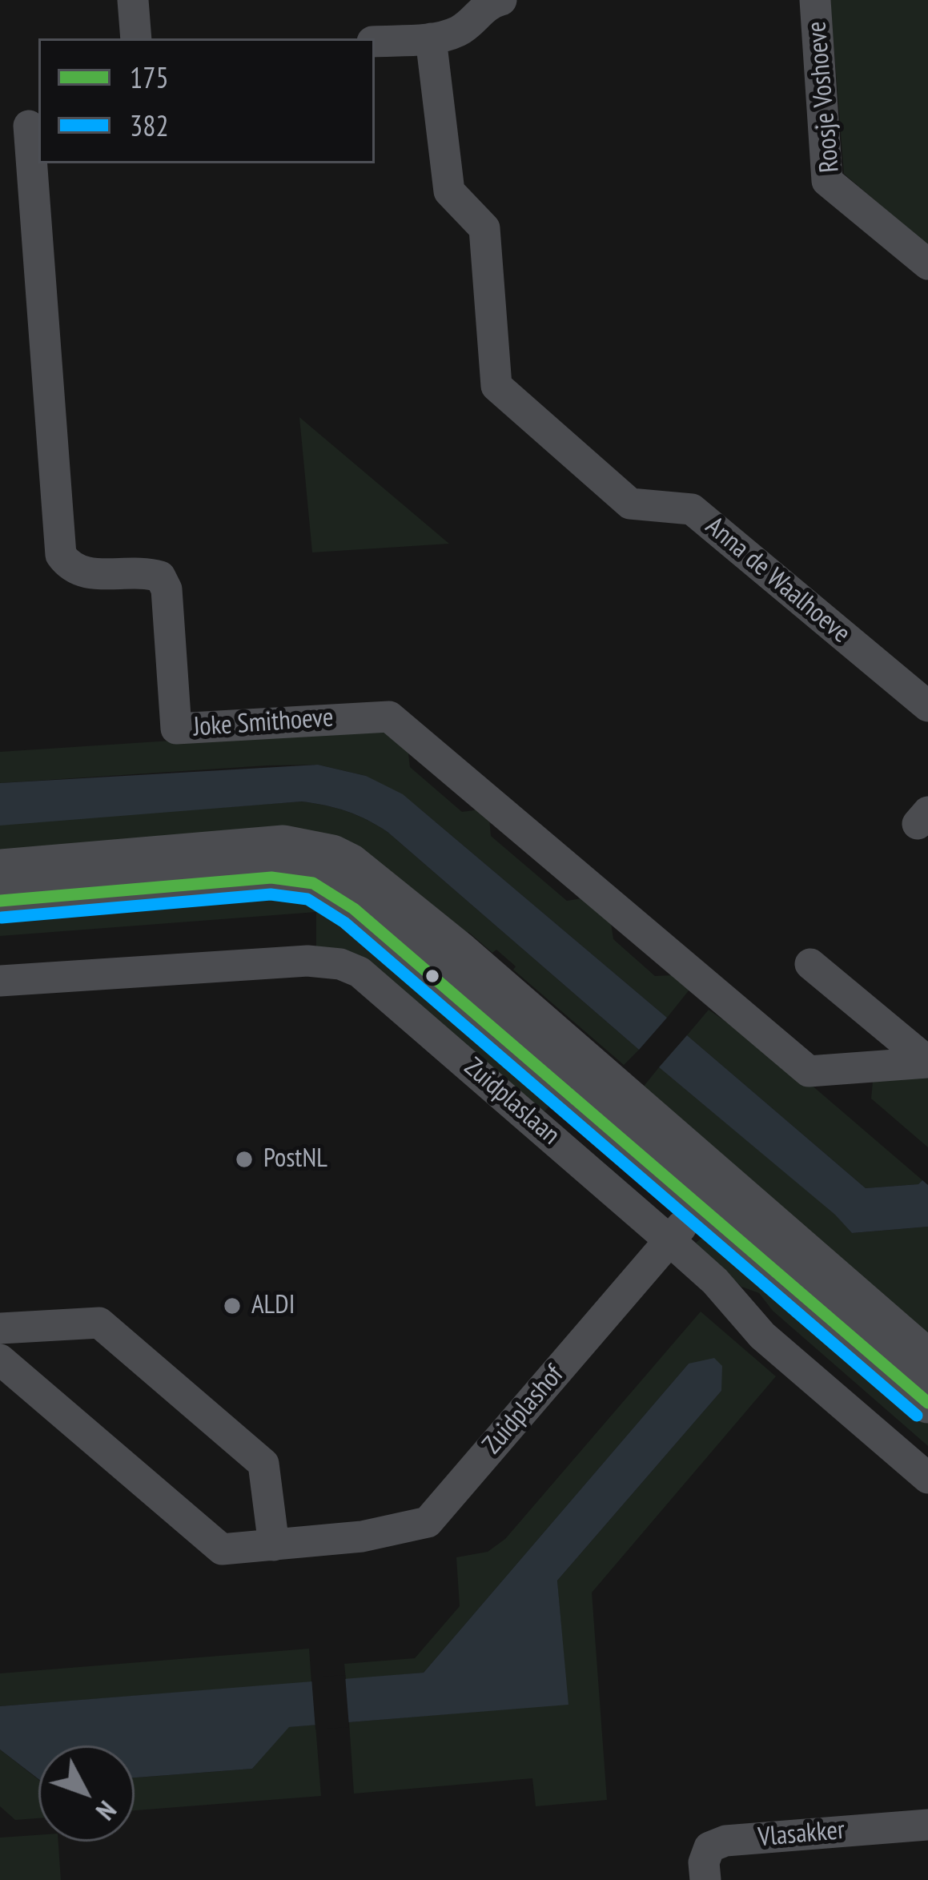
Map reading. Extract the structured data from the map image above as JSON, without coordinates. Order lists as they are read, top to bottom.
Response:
{
  "streets": {
    "street": [
      "Roosje Voshoeve",
      "Anna de Waalhoeve",
      "Joke Smithoeve",
      "Zuidplaslaan",
      "Zuidplashof",
      "Vlasakker"
    ]
  },
  "crossings": [
    ["Zuidplaslaan", "Zuidplashof"]
  ],
  "places": ["PostNL", "ALDI"],
  "lines": ["transit line 175", "transit line 382"],
  "legend": ["175", "382"],
  "north": "bottom right"
}
